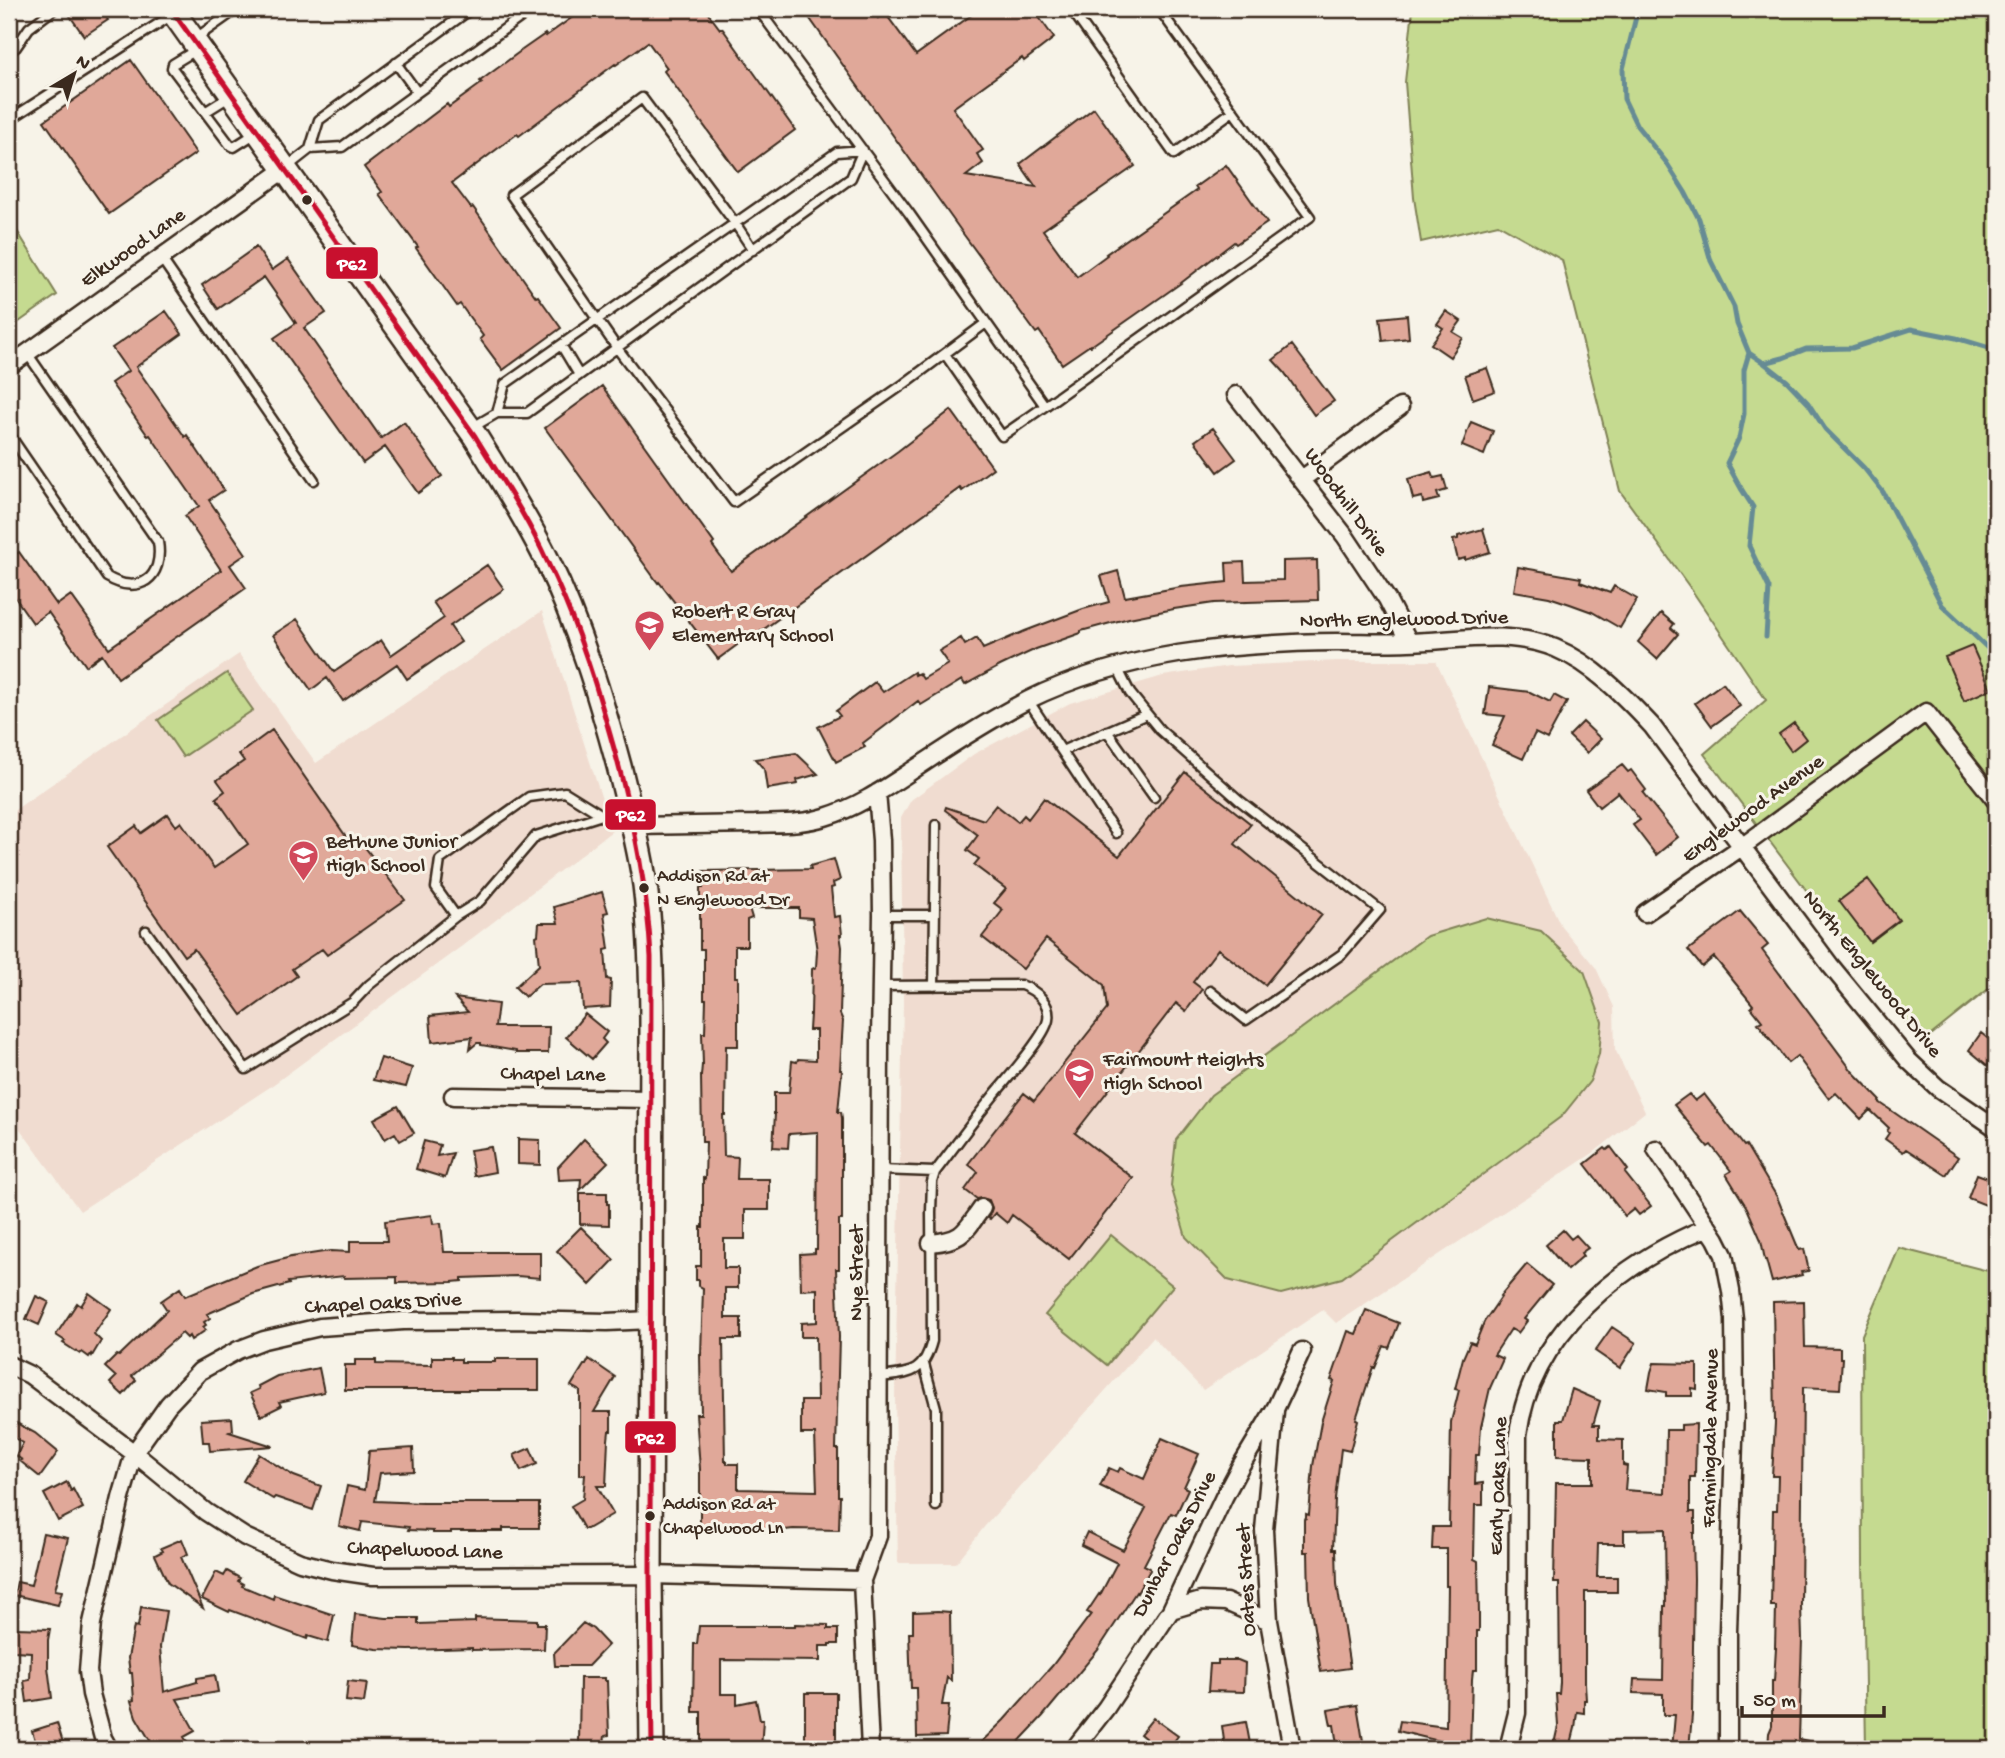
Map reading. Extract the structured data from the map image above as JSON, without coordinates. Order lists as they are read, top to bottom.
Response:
{
  "streets": {
    "street": [
      "Elkwood Lane",
      "Woodhill Drive",
      "North Englewood Drive",
      "Englewood Avenue",
      "Chapel Lane",
      "Nye Street",
      "Chapel Oaks Drive",
      "Farmingdale Avenue",
      "Early Oaks Lane",
      "Dunbar Oaks Drive",
      "Chapelwood Lane",
      "Oates Street"
    ]
  },
  "crossings": [
    ["Woodhill Drive", "North Englewood Drive"],
    ["North Englewood Drive", "Englewood Avenue"],
    ["North Englewood Drive", "Nye Street"],
    ["Nye Street", "Chapelwood Lane"],
    ["Chapel Oaks Drive", "Chapelwood Lane"],
    ["Farmingdale Avenue", "Early Oaks Lane"],
    ["Dunbar Oaks Drive", "Oates Street"]
  ],
  "places": {
    "school or university": ["Robert R Gray Elementary School", "Bethune Junior High School", "Fairmount Heights High School"],
    "other": ["Addison Rd at N Englewood Dr", "Addison Rd at Chapelwood Ln"]
  },
  "lines": ["transit line P62"],
  "scale_bar": "50 m",
  "north": "top right"
}
